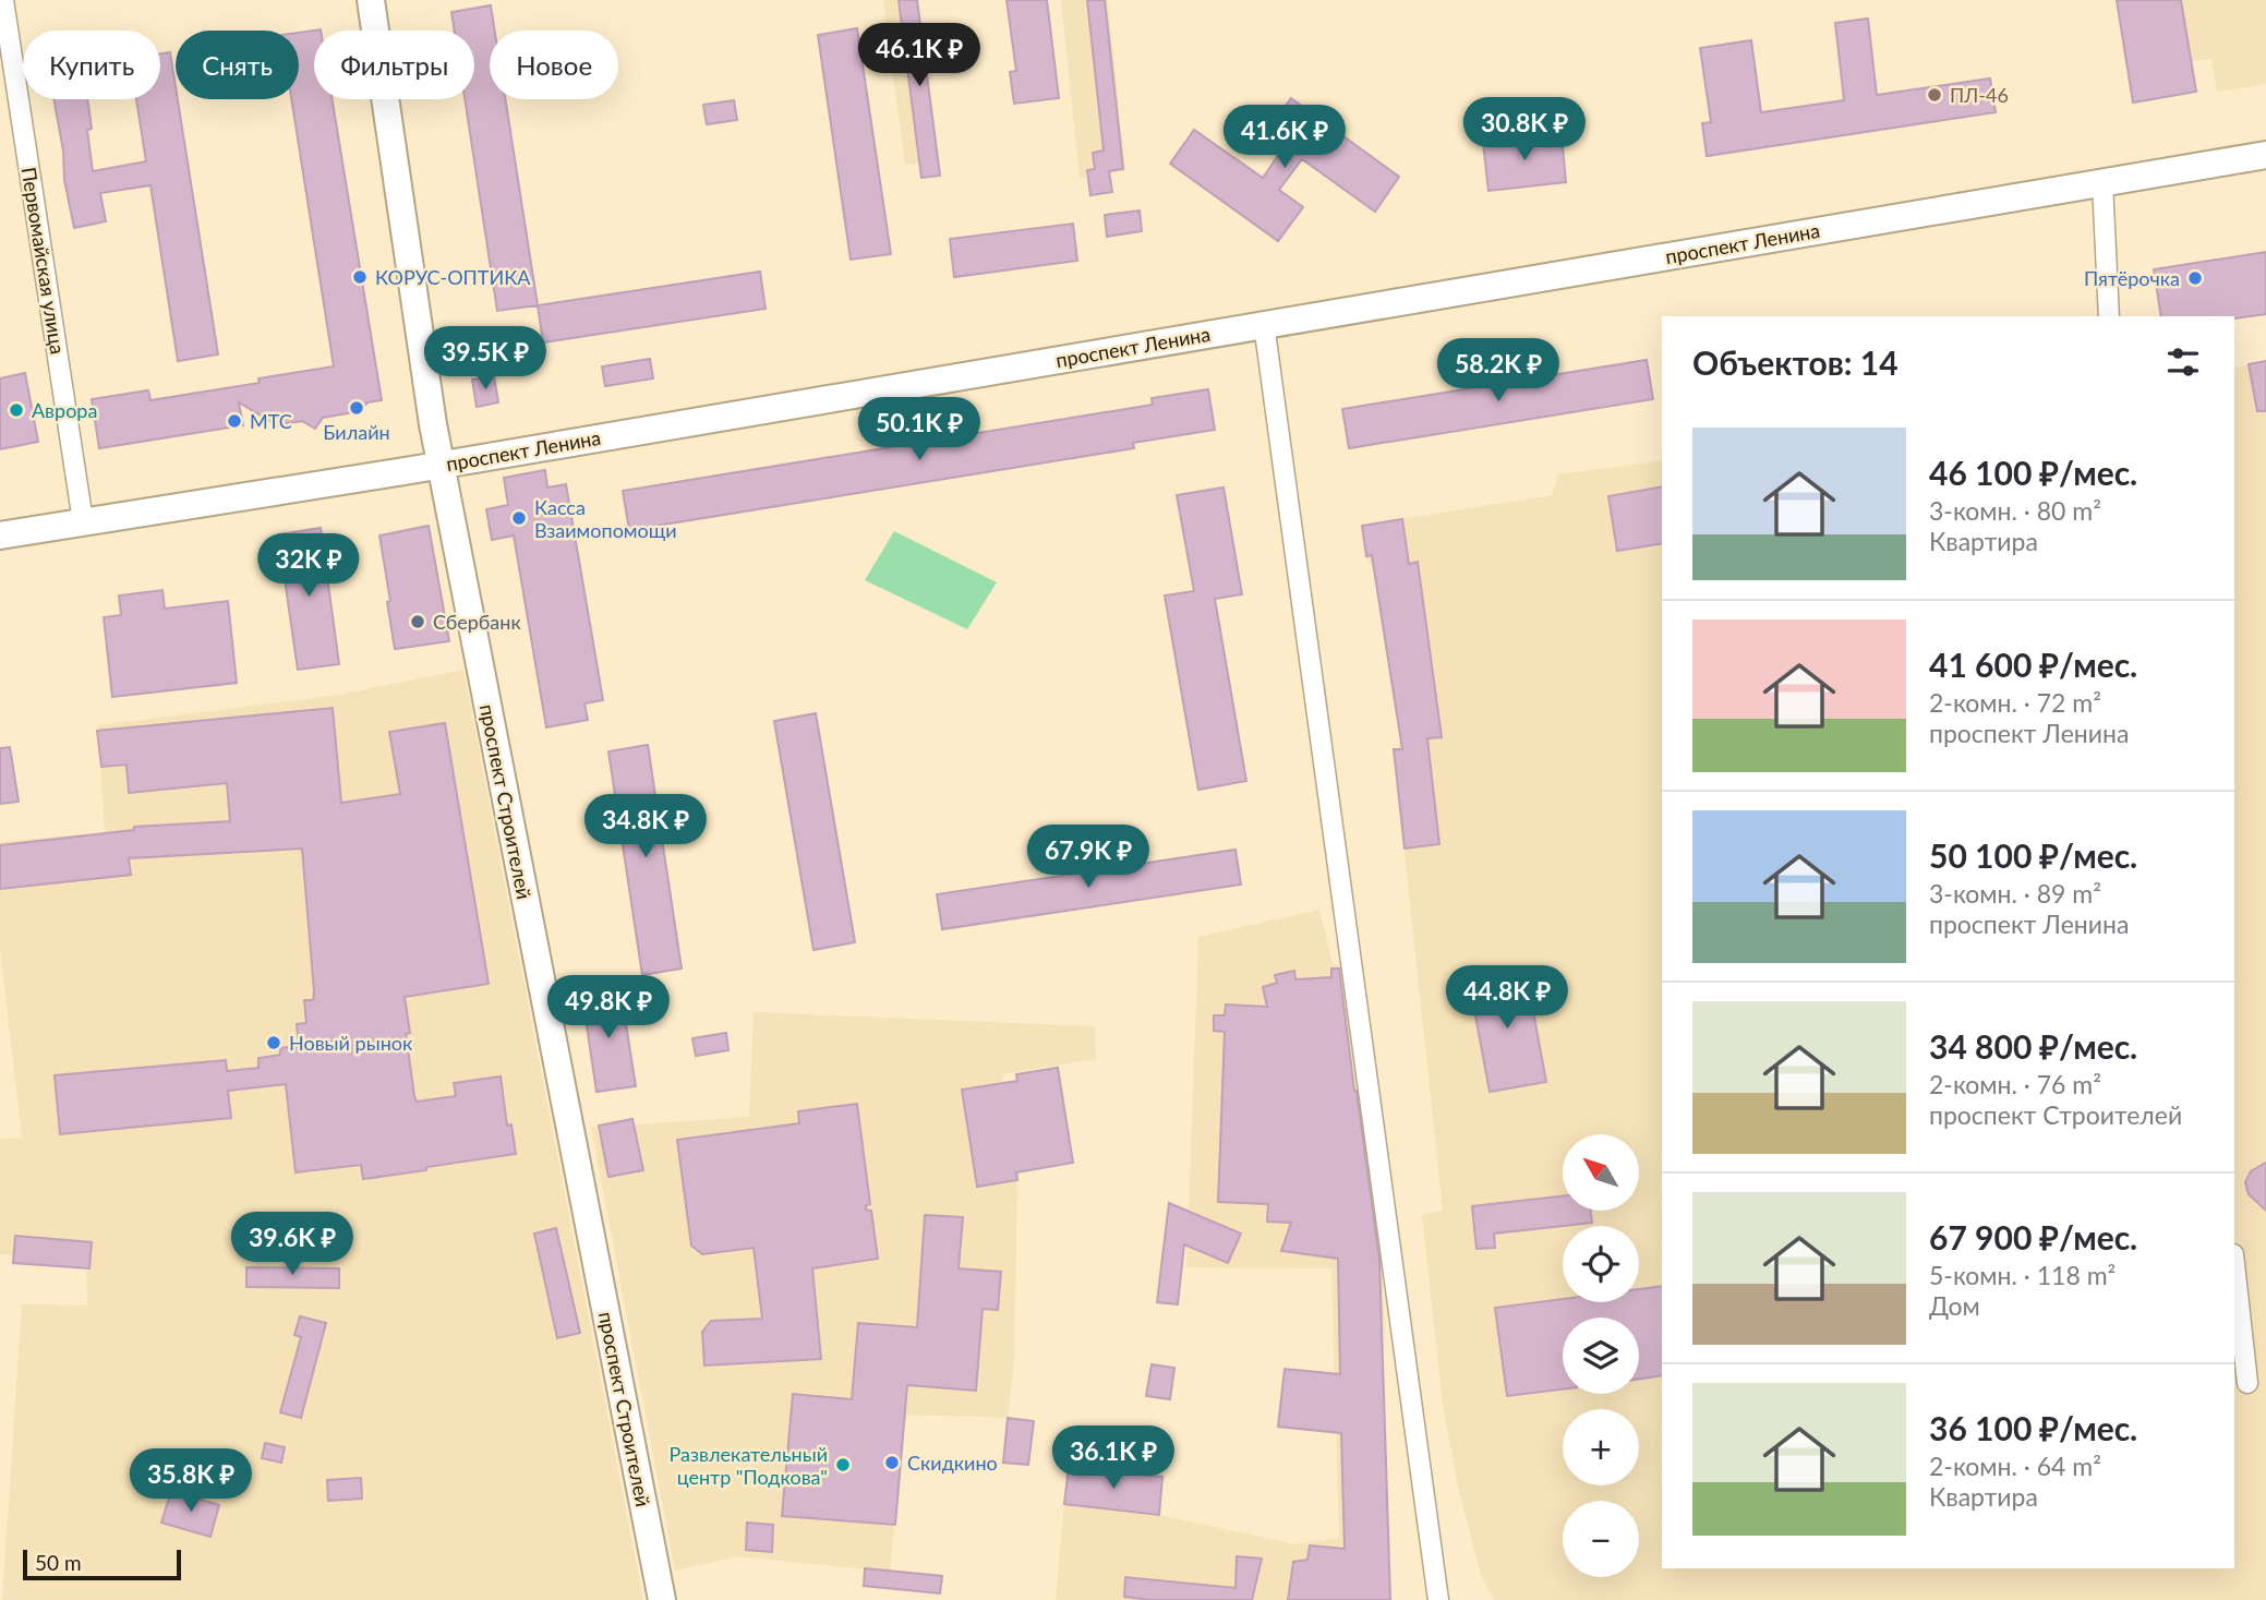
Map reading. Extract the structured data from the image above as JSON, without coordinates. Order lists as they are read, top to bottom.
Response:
{
  "streets": {
    "street": ["проспект Ленина", "Первомайская улица", "проспект Строителей"]
  },
  "crossings": [
    ["проспект Ленина", "Первомайская улица"],
    ["проспект Ленина", "проспект Строителей"]
  ],
  "places": [
    "ПЛ-46",
    "КОРУС-ОПТИКА",
    "Пятёрочка",
    "Билайн",
    "Аврора",
    "МТС",
    "Касса Взаимопомощи",
    "Сбербанк",
    "Новый рынок",
    "Скидкино",
    "Развлекательный центр \"Подкова\""
  ],
  "scale_bar": "50 m",
  "north": "top left",
  "page": {
    "price": [
      "46.1K ₽",
      "30.8K ₽",
      "41.6K ₽",
      "39.5K ₽",
      "58.2K ₽",
      "50.1K ₽",
      "32K ₽",
      "34.8K ₽",
      "67.9K ₽",
      "44.8K ₽",
      "49.8K ₽",
      "39.6K ₽",
      "36.1K ₽",
      "35.8K ₽"
    ],
    "chip": [
      "Купить",
      "Снять",
      "Фильтры",
      "Новое"
    ],
    "heading": "Объектов: 14",
    "list": [
      {
        "name": "46 100 ₽/мес.",
        "note": "3-комн. · 80 m² · Квартира"
      },
      {
        "name": "41 600 ₽/мес.",
        "note": "2-комн. · 72 m² · проспект Ленина"
      },
      {
        "name": "50 100 ₽/мес.",
        "note": "3-комн. · 89 m² · проспект Ленина"
      },
      {
        "name": "34 800 ₽/мес.",
        "note": "2-комн. · 76 m² · проспект Строителей"
      },
      {
        "name": "67 900 ₽/мес.",
        "note": "5-комн. · 118 m² · Дом"
      },
      {
        "name": "36 100 ₽/мес.",
        "note": "2-комн. · 64 m² · Квартира"
      }
    ],
    "map_buttons": ["+", "−"],
    "scale": "50 m"
  }
}
